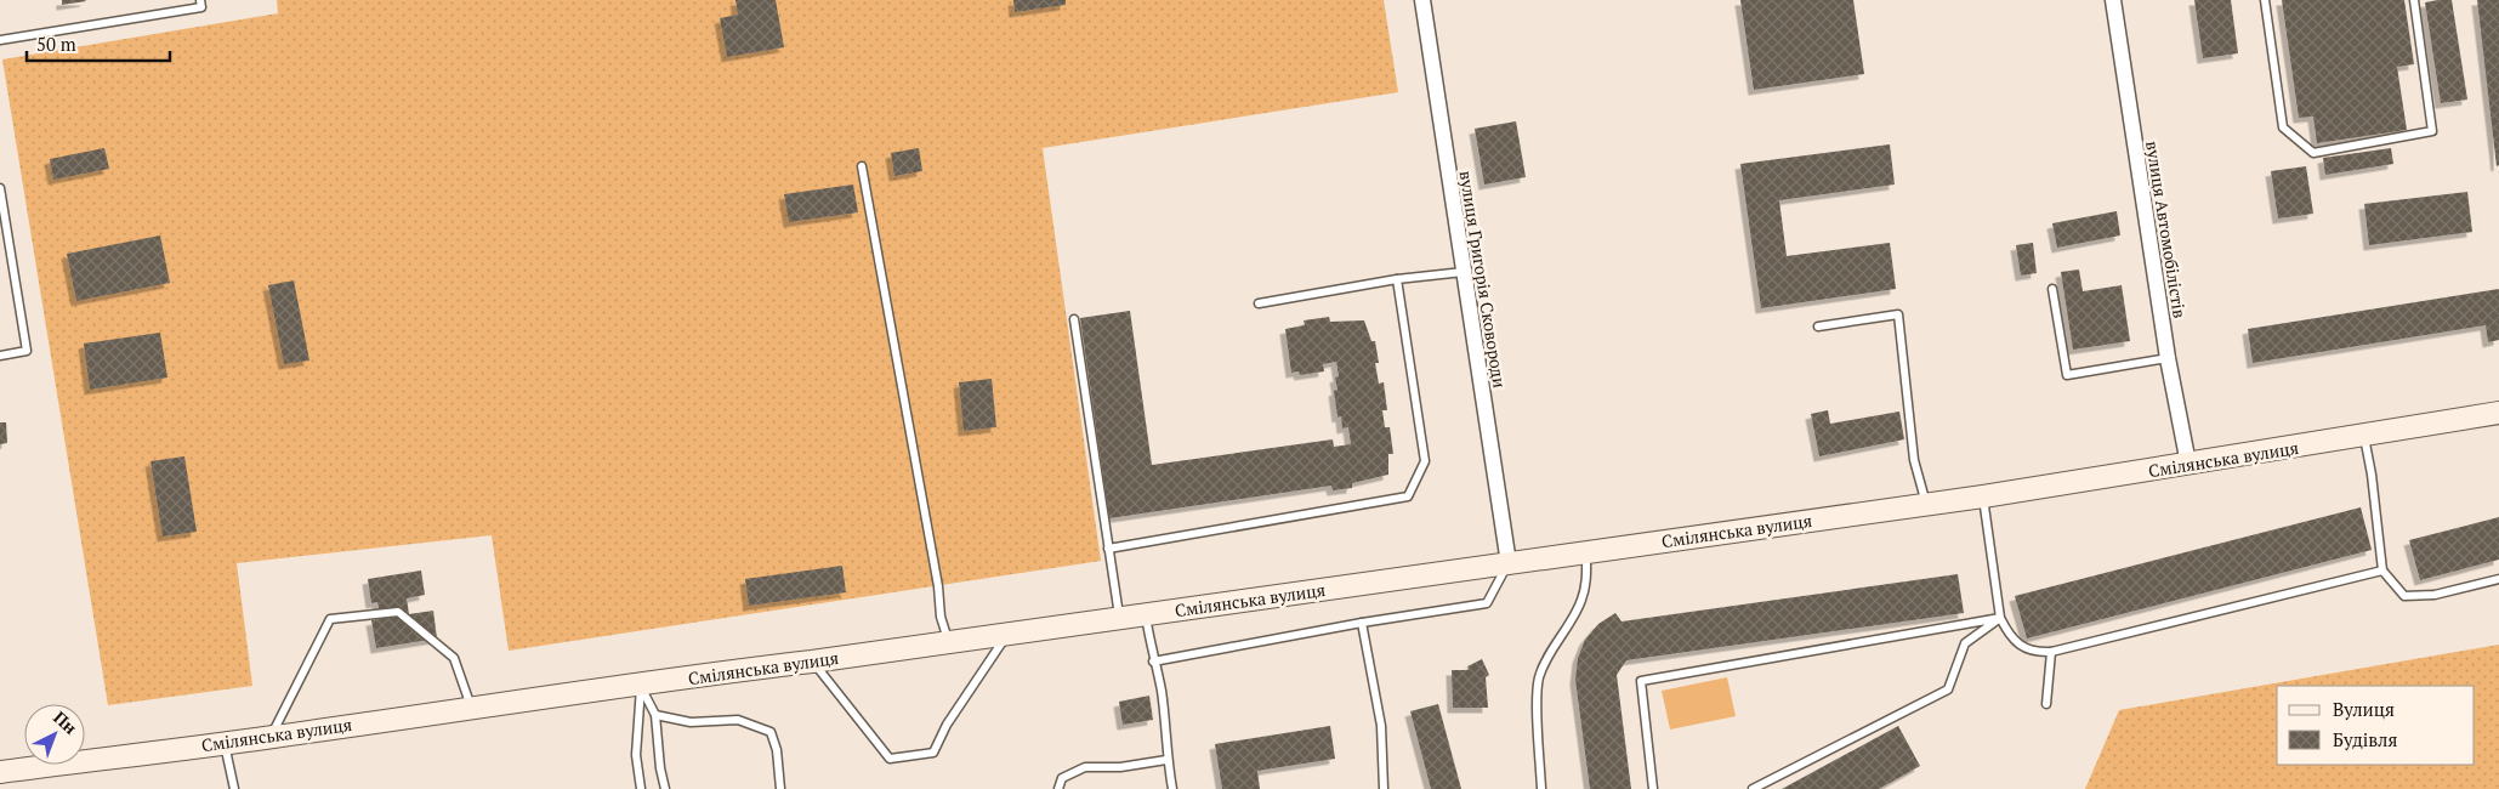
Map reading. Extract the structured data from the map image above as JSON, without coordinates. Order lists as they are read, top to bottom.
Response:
{
  "streets": {
    "main road": ["Смілянська вулиця"],
    "street": ["вулиця Автомобілістів", "вулиця Григорія Сковороди"]
  },
  "crossings": [
    ["вулиця Автомобілістів", "Смілянська вулиця"],
    ["вулиця Григорія Сковороди", "Смілянська вулиця"]
  ],
  "legend": ["Вулиця", "Будівля"],
  "scale_bar": "50 m",
  "north": "top right"
}
